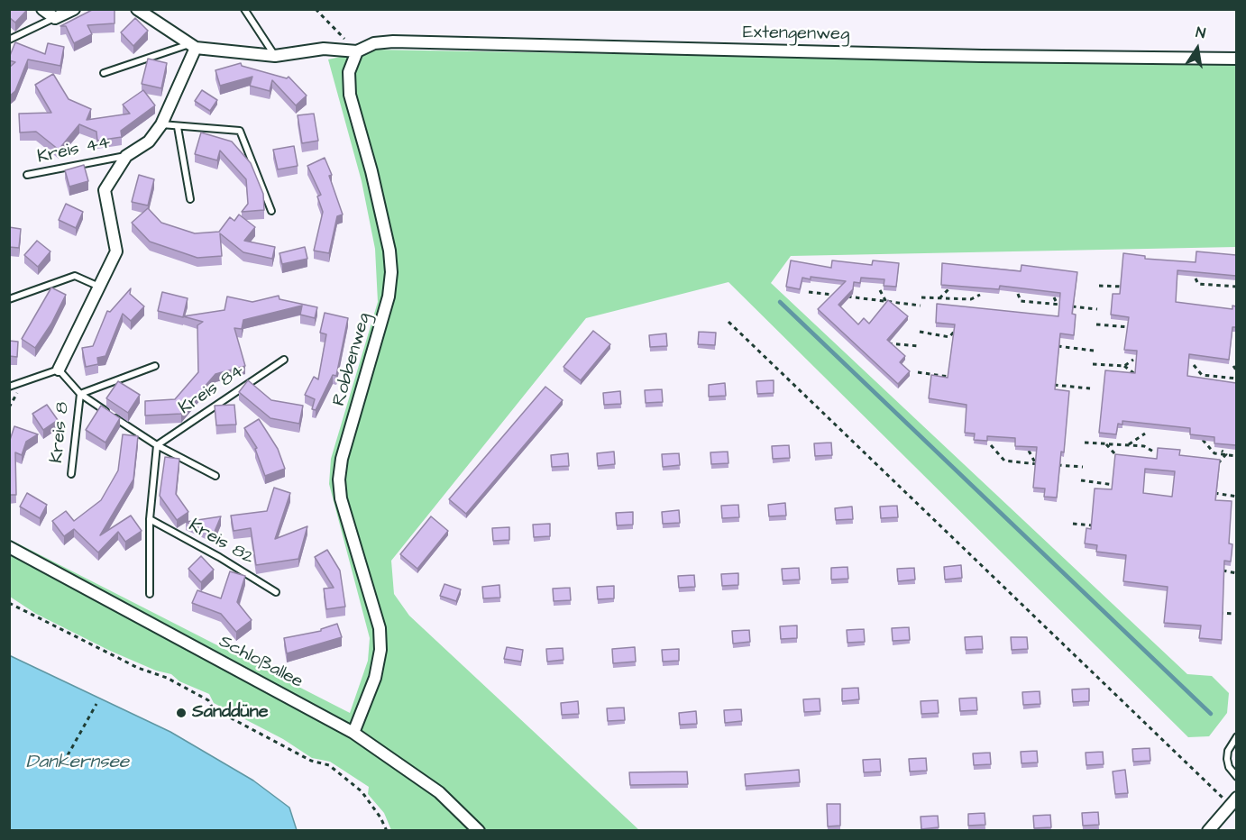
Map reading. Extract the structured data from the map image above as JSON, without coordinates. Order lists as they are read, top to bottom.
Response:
{
  "streets": {
    "street": ["Extengenweg", "Robbenweg", "Schloßallee"],
    "lane": [
      "Kreis 44",
      "Kreis 84",
      "Kreis 8",
      "Kreis 82"
    ]
  },
  "crossings": [
    ["Extengenweg", "Robbenweg"],
    ["Robbenweg", "Schloßallee"]
  ],
  "water": ["Dankernsee"],
  "places": ["Sanddüne"],
  "north": "top"
}
